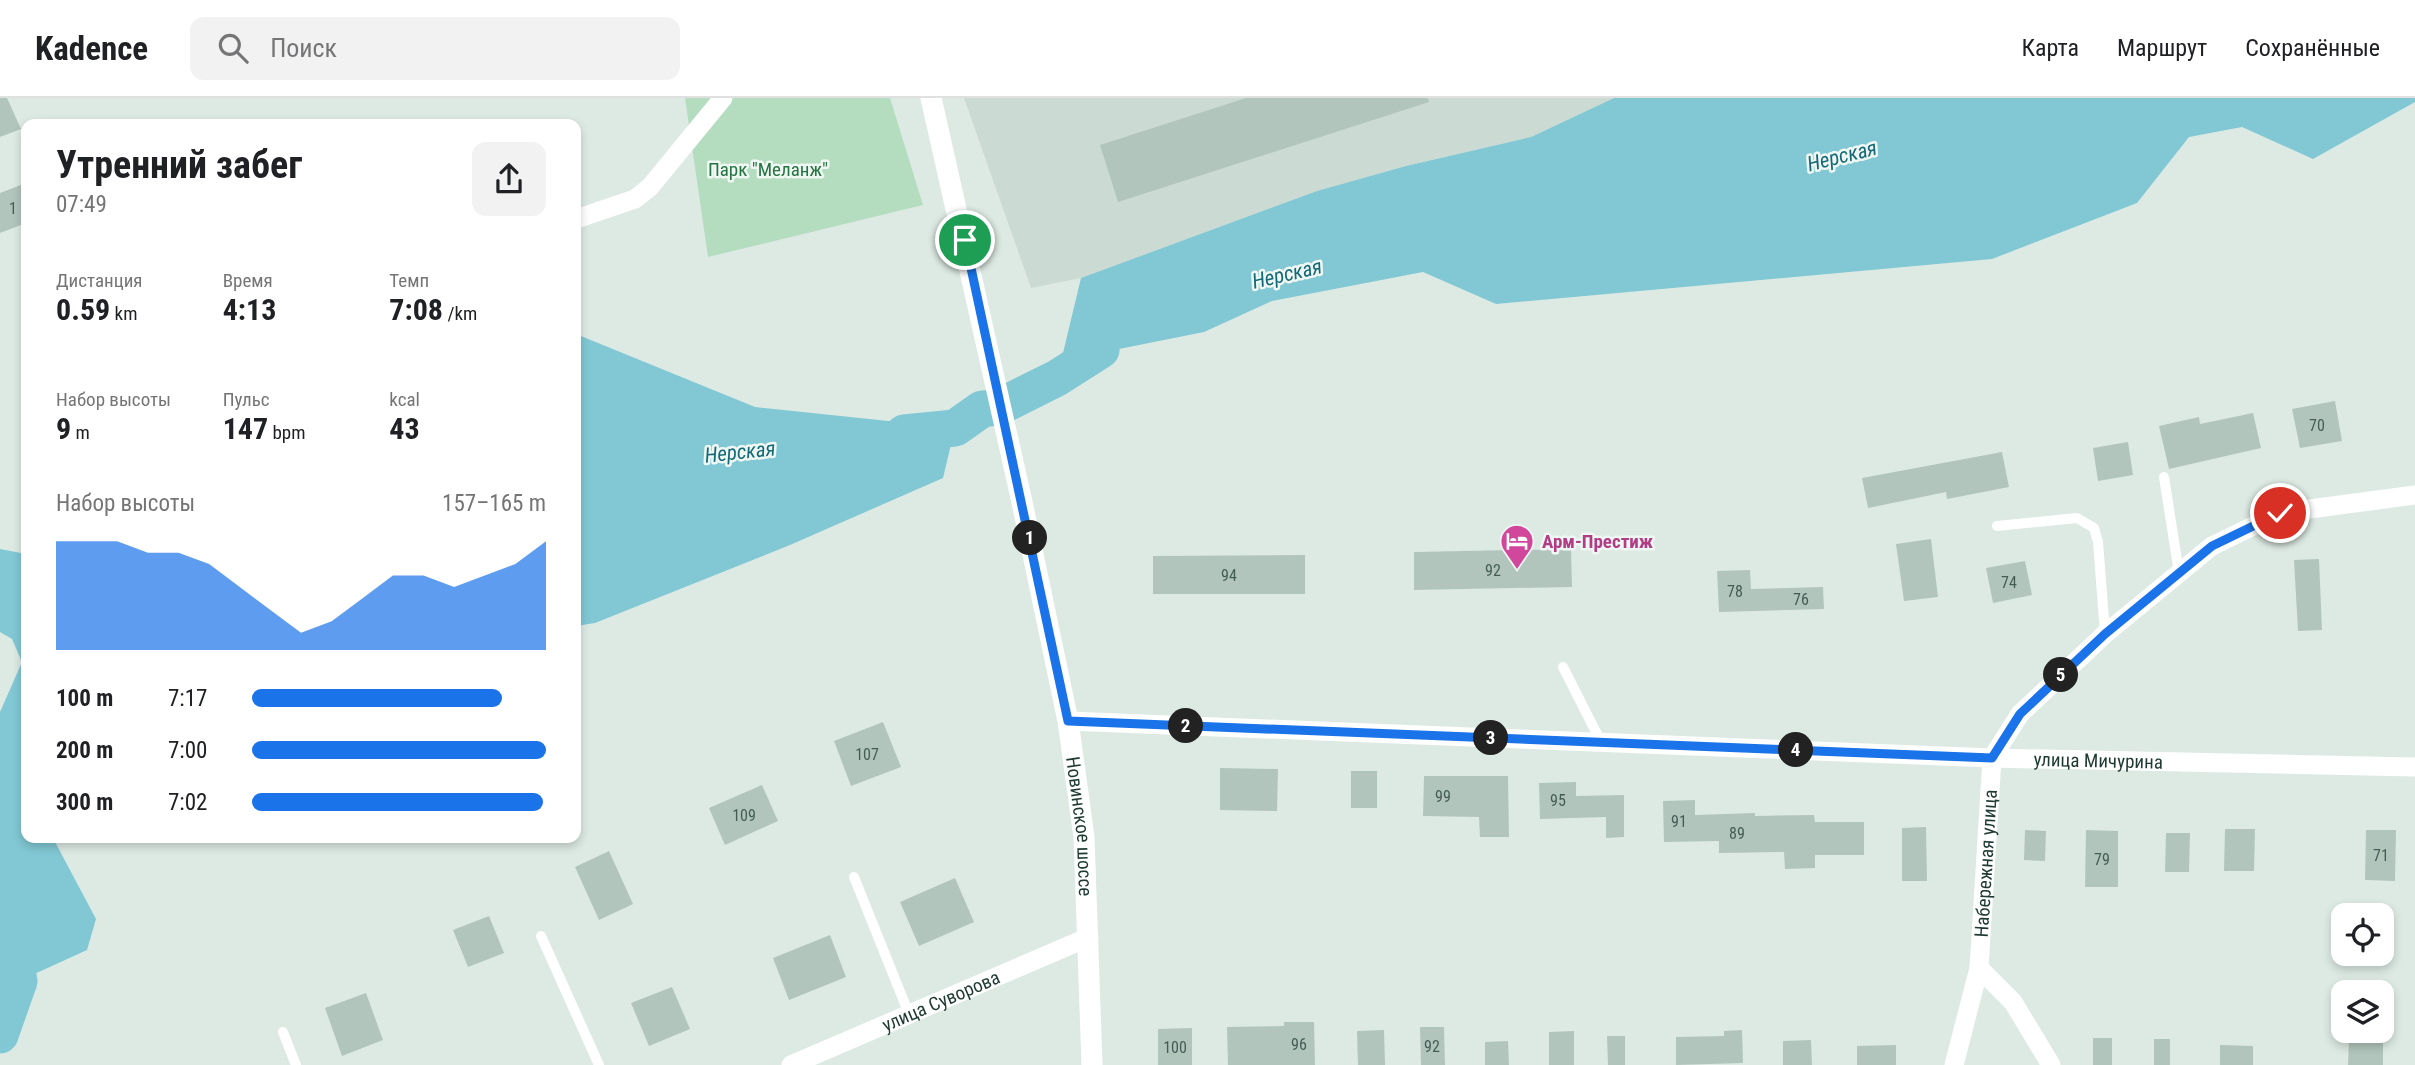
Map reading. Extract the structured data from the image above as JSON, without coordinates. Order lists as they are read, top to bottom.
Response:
{
  "streets": {
    "street": [
      "улица Мичурина",
      "Новинское шоссе",
      "Набережная улица",
      "улица Суворова"
    ]
  },
  "crossings": [
    ["улица Мичурина", "Новинское шоссе"],
    ["улица Мичурина", "Набережная улица"],
    ["Новинское шоссе", "улица Суворова"]
  ],
  "water": ["Нерская"],
  "parks": ["Парк \"Меланж\""],
  "places": {
    "hotel": ["Арм-Престиж"]
  },
  "house_numbers": [
    "1",
    "70",
    "92",
    "94",
    "74",
    "78",
    "76",
    "107",
    "99",
    "95",
    "109",
    "91",
    "89",
    "71",
    "79",
    "96",
    "92",
    "100"
  ],
  "page": {
    "header": "Kadence",
    "search": "Поиск",
    "nav": ["Карта", "Маршрут", "Сохранённые"],
    "heading": ["Утренний забег", "07:49"],
    "stats": [
      ["Дистанция", "0.59 km"],
      ["Время", "4:13"],
      ["Темп", "7:08 /km"],
      ["Набор высоты", "9 m"],
      ["Пульс", "147 bpm"],
      ["kcal", "43"]
    ],
    "chart": ["Набор высоты", "157–165 m"],
    "pins": [
      "1",
      "5",
      "2",
      "3",
      "4"
    ],
    "list": [
      {
        "name": "100 m",
        "note": "7:17"
      },
      {
        "name": "200 m",
        "note": "7:00"
      },
      {
        "name": "300 m",
        "note": "7:02"
      }
    ]
  }
}
